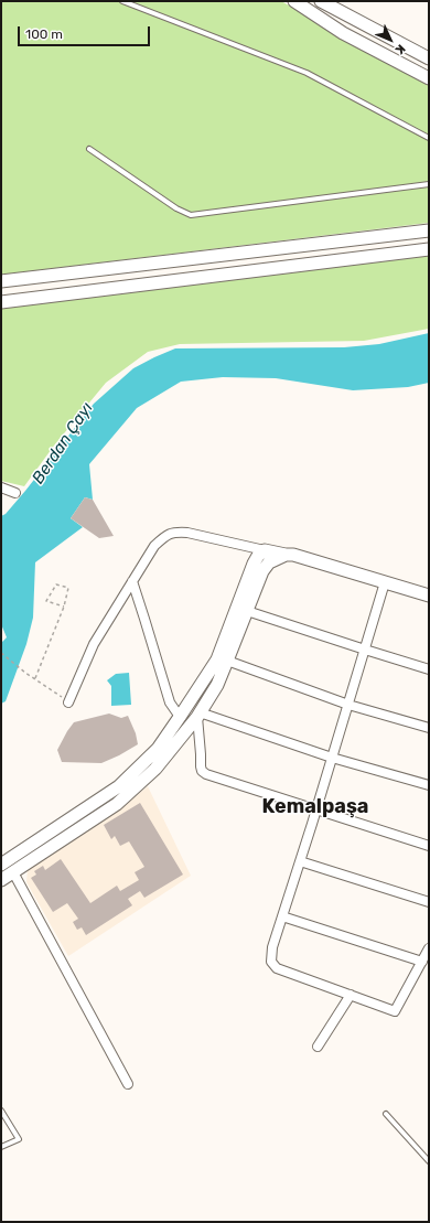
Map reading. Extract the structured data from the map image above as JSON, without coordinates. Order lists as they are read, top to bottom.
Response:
{
  "districts": ["Kemalpaşa"],
  "water": ["Berdan Çayı"],
  "scale_bar": "100 m",
  "north": "bottom right"
}
